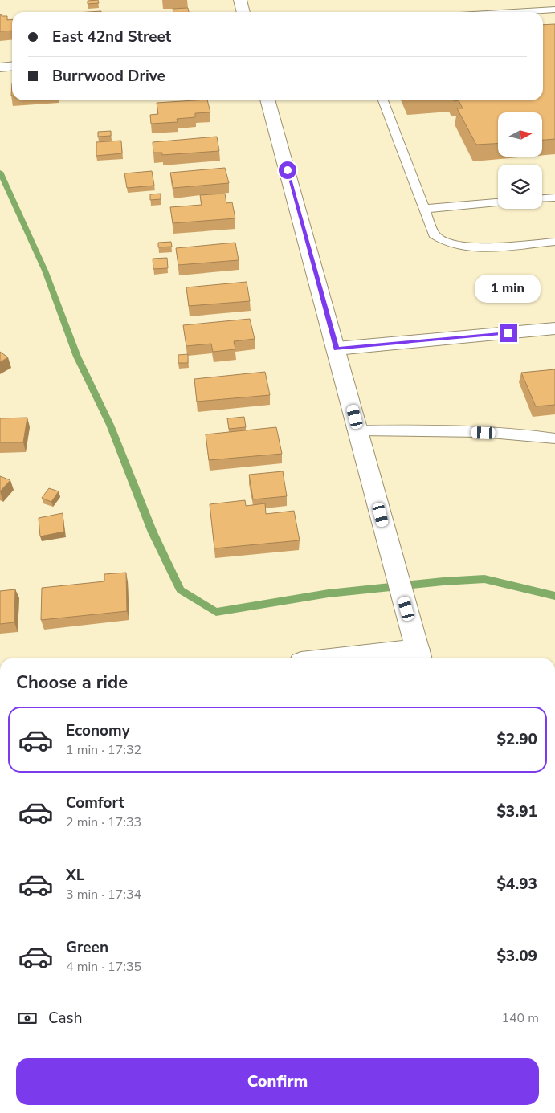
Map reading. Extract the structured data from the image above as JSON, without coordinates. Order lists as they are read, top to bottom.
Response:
{
  "north": "right",
  "page": {
    "banner": ["East 42nd Street", "Burrwood Drive"],
    "bubble": "1 min",
    "heading": "Choose a ride",
    "list": [
      {
        "name": "Economy",
        "note": "1 min · 17:32",
        "value": "$2.90"
      },
      {
        "name": "Comfort",
        "note": "2 min · 17:33",
        "value": "$3.91"
      },
      {
        "name": "XL",
        "note": "3 min · 17:34",
        "value": "$4.93"
      },
      {
        "name": "Green",
        "note": "4 min · 17:35",
        "value": "$3.09"
      }
    ],
    "pay": ["Cash", "140 m"],
    "buttons": "Confirm"
  }
}
